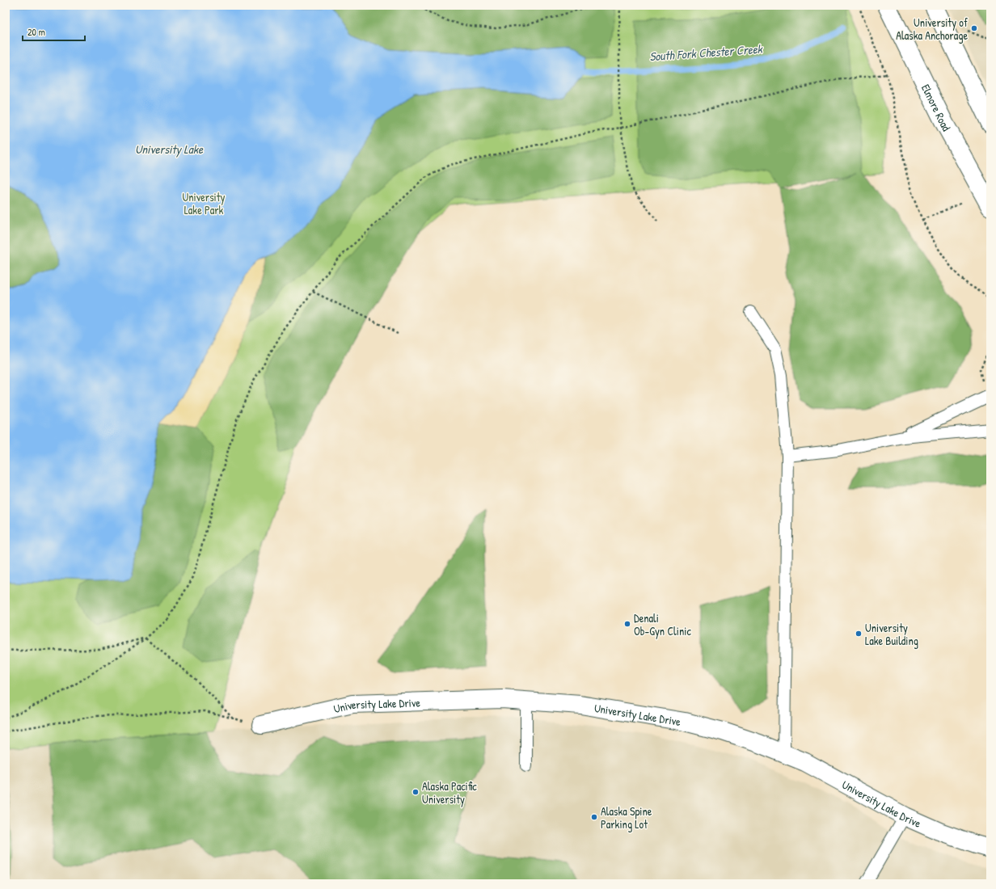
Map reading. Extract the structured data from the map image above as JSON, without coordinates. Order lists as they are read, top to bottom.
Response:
{
  "streets": {
    "street": ["Elmore Road", "University Lake Drive"]
  },
  "water": ["South Fork Chester Creek", "University Lake"],
  "parks": ["University Lake Park"],
  "places": [
    "University of Alaska Anchorage",
    "Denali Ob-Gyn Clinic",
    "University Lake Building",
    "Alaska Pacific University",
    "Alaska Spine Parking Lot"
  ],
  "scale_bar": "20 m"
}
